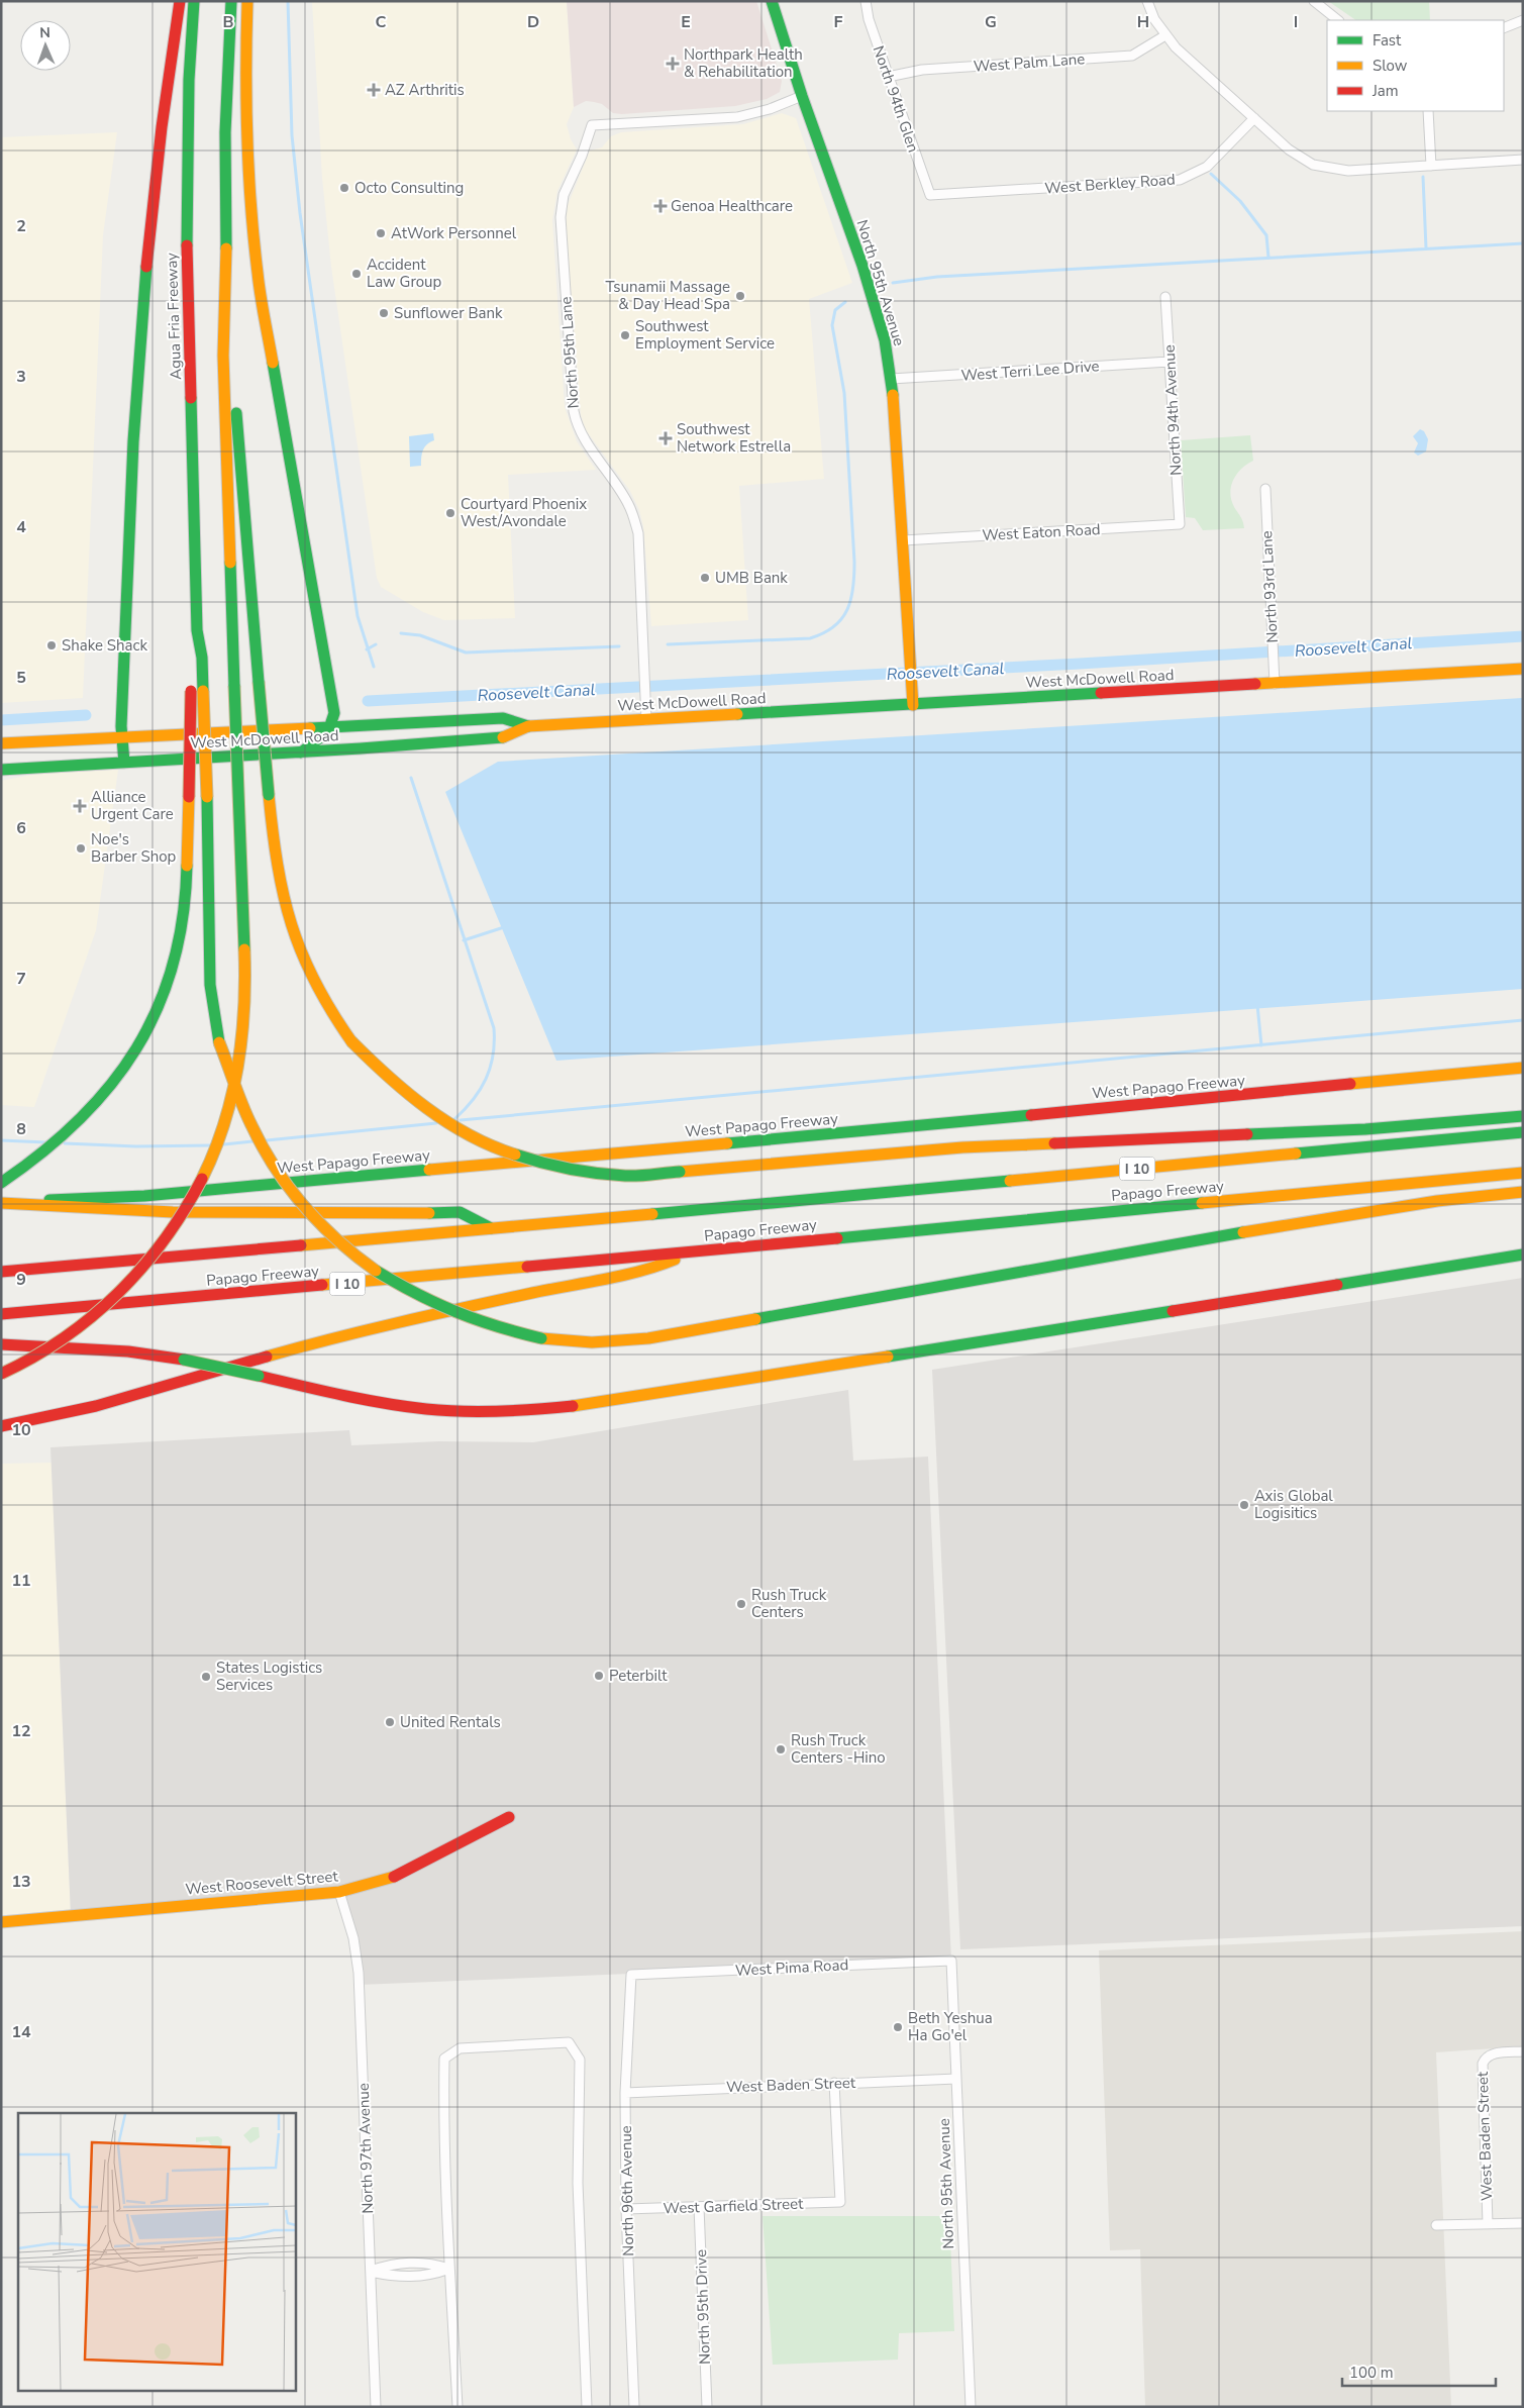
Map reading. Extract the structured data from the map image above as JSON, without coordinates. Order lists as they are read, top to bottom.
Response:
{
  "streets": {
    "main road": [
      "North 95th Avenue",
      "Agua Fria Freeway",
      "West McDowell Road",
      "West Papago Freeway",
      "I 10",
      "Papago Freeway",
      "West Roosevelt Street"
    ],
    "street": [
      "West Palm Lane",
      "North 94th Glen",
      "West Berkley Road",
      "North 95th Lane",
      "West Terri Lee Drive",
      "North 94th Avenue",
      "West Eaton Road",
      "North 93rd Lane",
      "West Pima Road",
      "West Baden Street",
      "North 97th Avenue",
      "North 96th Avenue",
      "West Garfield Street",
      "North 95th Drive"
    ]
  },
  "crossings": [
    ["West Palm Lane", "North 94th Glen"],
    ["North 94th Glen", "West Berkley Road"],
    ["North 95th Avenue", "North 95th Lane"],
    ["North 95th Avenue", "West Terri Lee Drive"],
    ["North 95th Avenue", "West Eaton Road"],
    ["North 95th Avenue", "West McDowell Road"],
    ["North 95th Avenue", "West Pima Road"],
    ["North 95th Avenue", "West Baden Street"],
    ["North 95th Lane", "West McDowell Road"],
    ["West Terri Lee Drive", "North 94th Avenue"],
    ["North 94th Avenue", "West Eaton Road"],
    ["North 93rd Lane", "West McDowell Road"],
    ["West Roosevelt Street", "North 97th Avenue"],
    ["West Pima Road", "North 96th Avenue"],
    ["West Baden Street", "North 96th Avenue"],
    ["West Baden Street", "West Garfield Street"],
    ["North 96th Avenue", "West Garfield Street"],
    ["West Garfield Street", "North 95th Drive"]
  ],
  "water": ["Roosevelt Canal"],
  "places": {
    "health": [
      "Northpark Health & Rehabilitation",
      "AZ Arthritis",
      "Genoa Healthcare",
      "Southwest Network Estrella",
      "Alliance Urgent Care"
    ],
    "other": [
      "Octo Consulting",
      "AtWork Personnel",
      "Accident Law Group",
      "Tsunamii Massage & Day Head Spa",
      "Sunflower Bank",
      "Southwest Employment Service",
      "Courtyard Phoenix West/Avondale",
      "UMB Bank",
      "Shake Shack",
      "Noe's Barber Shop",
      "Axis Global Logisitics",
      "Rush Truck Centers",
      "Peterbilt",
      "States Logistics Services",
      "United Rentals",
      "Rush Truck Centers -Hino",
      "Beth Yeshua Ha Go'el"
    ]
  },
  "legend": ["Fast", "Slow", "Jam"],
  "scale_bar": "100 m",
  "north": "top",
  "grid": {
    "columns": [
      "B",
      "C",
      "D",
      "E",
      "F",
      "G",
      "H",
      "I"
    ],
    "rows": [
      "2",
      "3",
      "4",
      "5",
      "6",
      "7",
      "8",
      "9",
      "10",
      "11",
      "12",
      "13",
      "14"
    ]
  }
}
